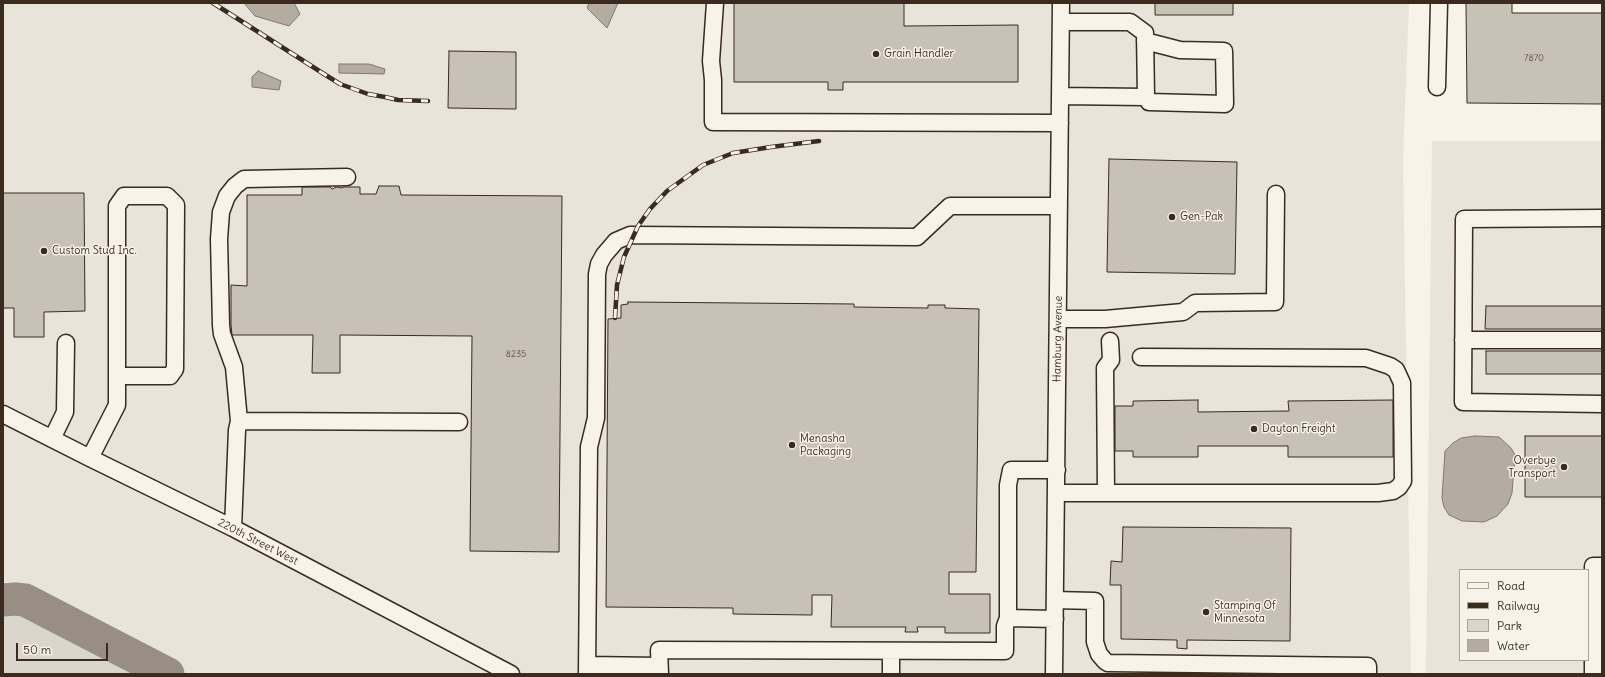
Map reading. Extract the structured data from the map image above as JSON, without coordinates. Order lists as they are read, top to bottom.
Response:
{
  "streets": {
    "street": ["Hamburg Avenue", "220th Street West"]
  },
  "places": [
    "Grain Handler",
    "Gen-Pak",
    "Custom Stud Inc.",
    "Dayton Freight",
    "Menasha Packaging",
    "Overbye Transport",
    "Stamping Of Minnesota"
  ],
  "house_numbers": ["7870", "8235"],
  "legend": [
    "Road",
    "Railway",
    "Park",
    "Water"
  ],
  "scale_bar": "50 m"
}
